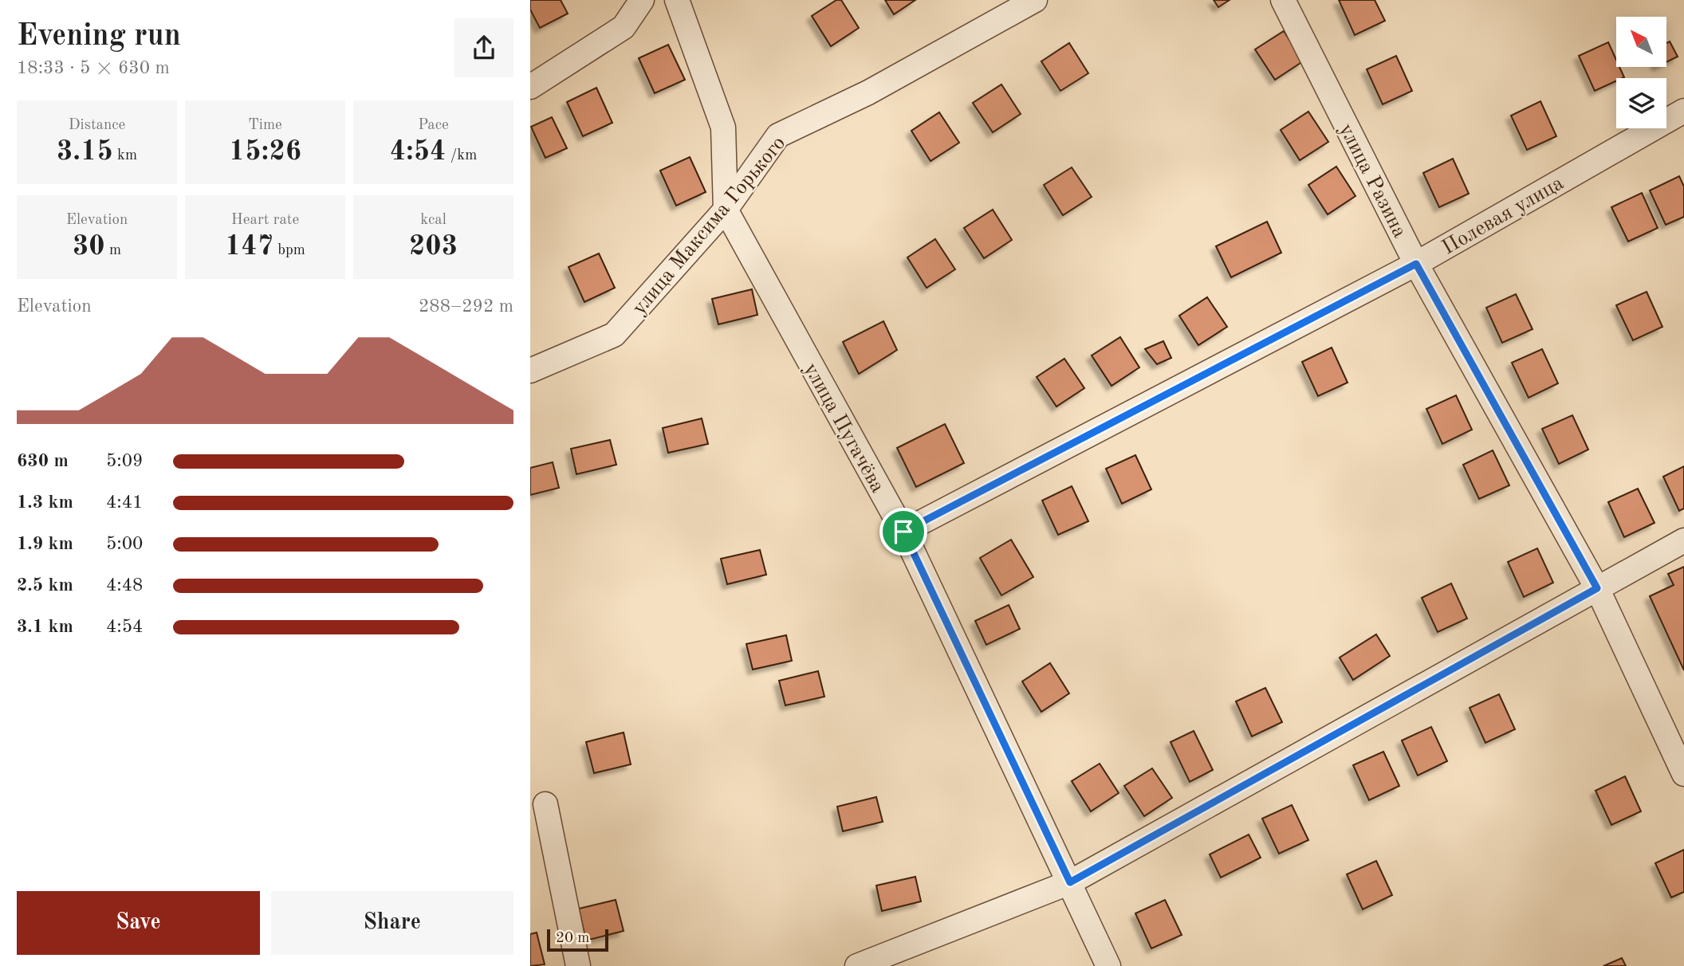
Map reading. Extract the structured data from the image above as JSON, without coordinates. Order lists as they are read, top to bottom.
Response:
{
  "streets": {
    "street": [
      "улица Разина",
      "Полевая улица",
      "улица Максима Горького",
      "улица Пугачёва"
    ]
  },
  "crossings": [
    ["улица Разина", "Полевая улица"],
    ["Полевая улица", "улица Пугачёва"],
    ["улица Максима Горького", "улица Пугачёва"]
  ],
  "scale_bar": "20 m",
  "north": "top left",
  "page": {
    "heading": ["Evening run", "18:33 · 5 × 630 m"],
    "stats": [
      ["Distance", "3.15 km"],
      ["Time", "15:26"],
      ["Pace", "4:54 /km"],
      ["Elevation", "30 m"],
      ["Heart rate", "147 bpm"],
      ["kcal", "203"]
    ],
    "chart": ["Elevation", "288–292 m"],
    "list": [
      {
        "name": "630 m",
        "note": "5:09"
      },
      {
        "name": "1.3 km",
        "note": "4:41"
      },
      {
        "name": "1.9 km",
        "note": "5:00"
      },
      {
        "name": "2.5 km",
        "note": "4:48"
      },
      {
        "name": "3.1 km",
        "note": "4:54"
      }
    ],
    "buttons": ["Save", "Share"],
    "scale": "20 m"
  }
}
